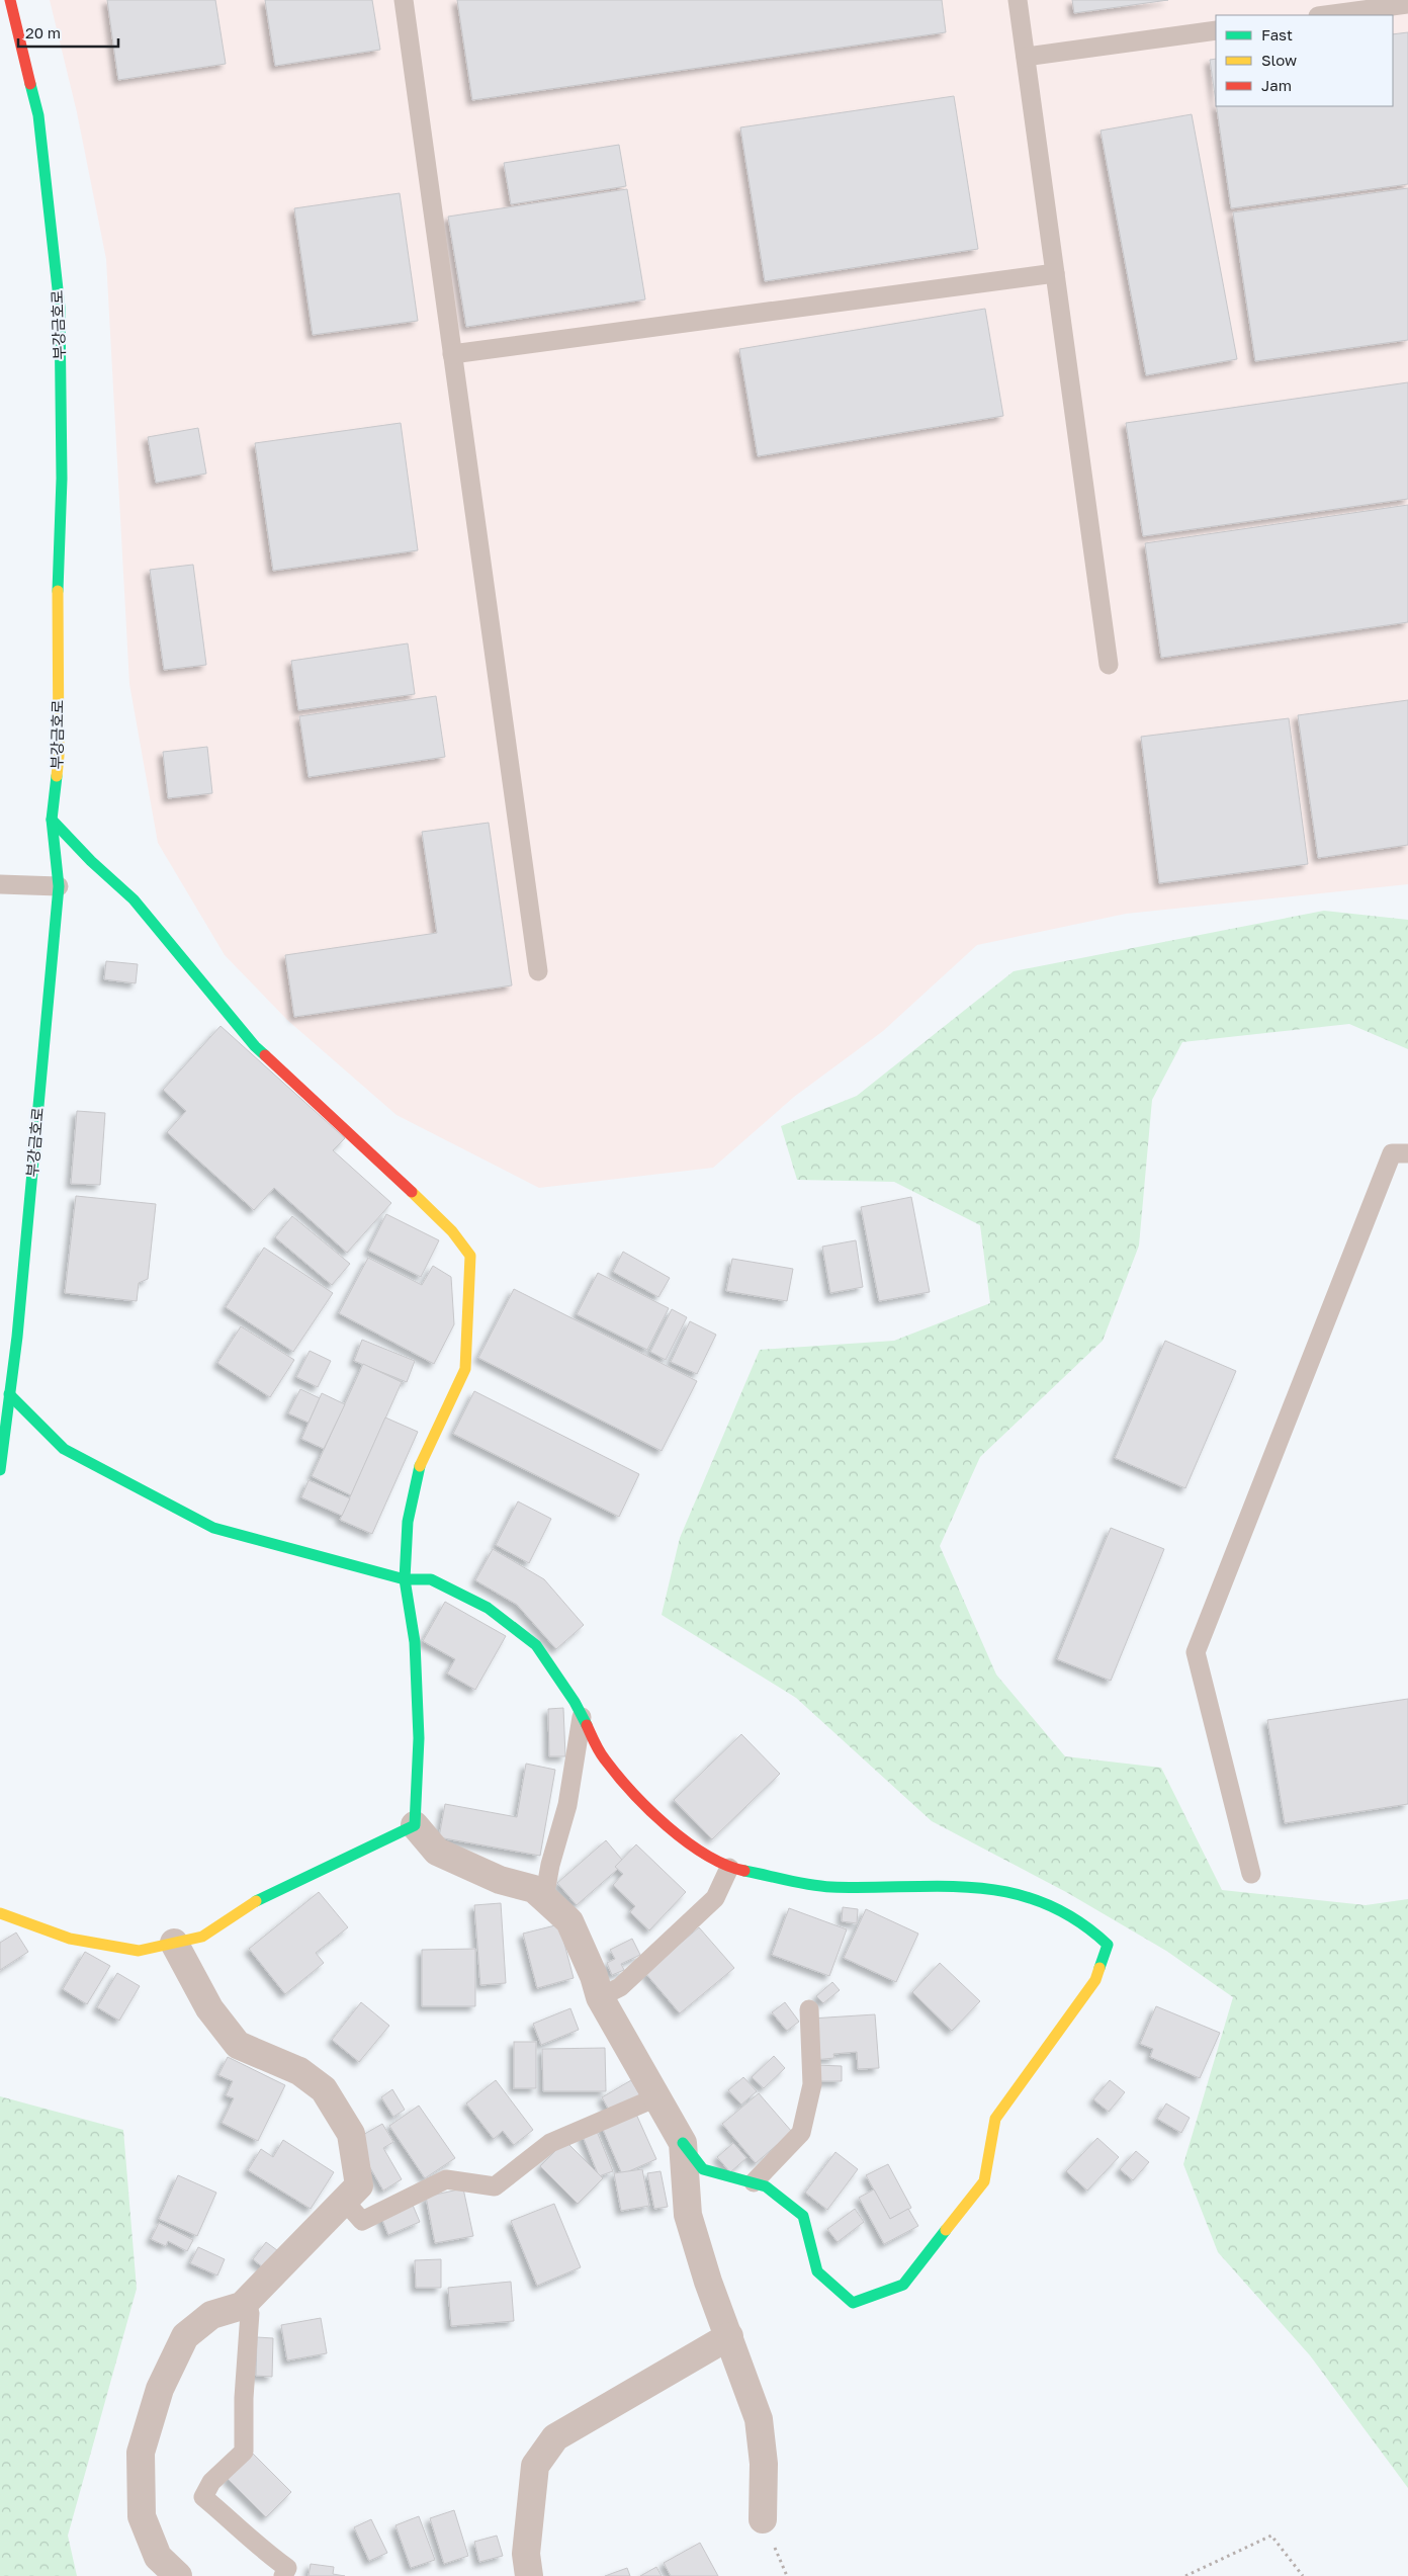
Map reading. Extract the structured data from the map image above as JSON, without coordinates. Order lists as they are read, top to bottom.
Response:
{
  "streets": {
    "street": ["부강금호로"]
  },
  "legend": ["Fast", "Slow", "Jam"],
  "scale_bar": "20 m"
}
